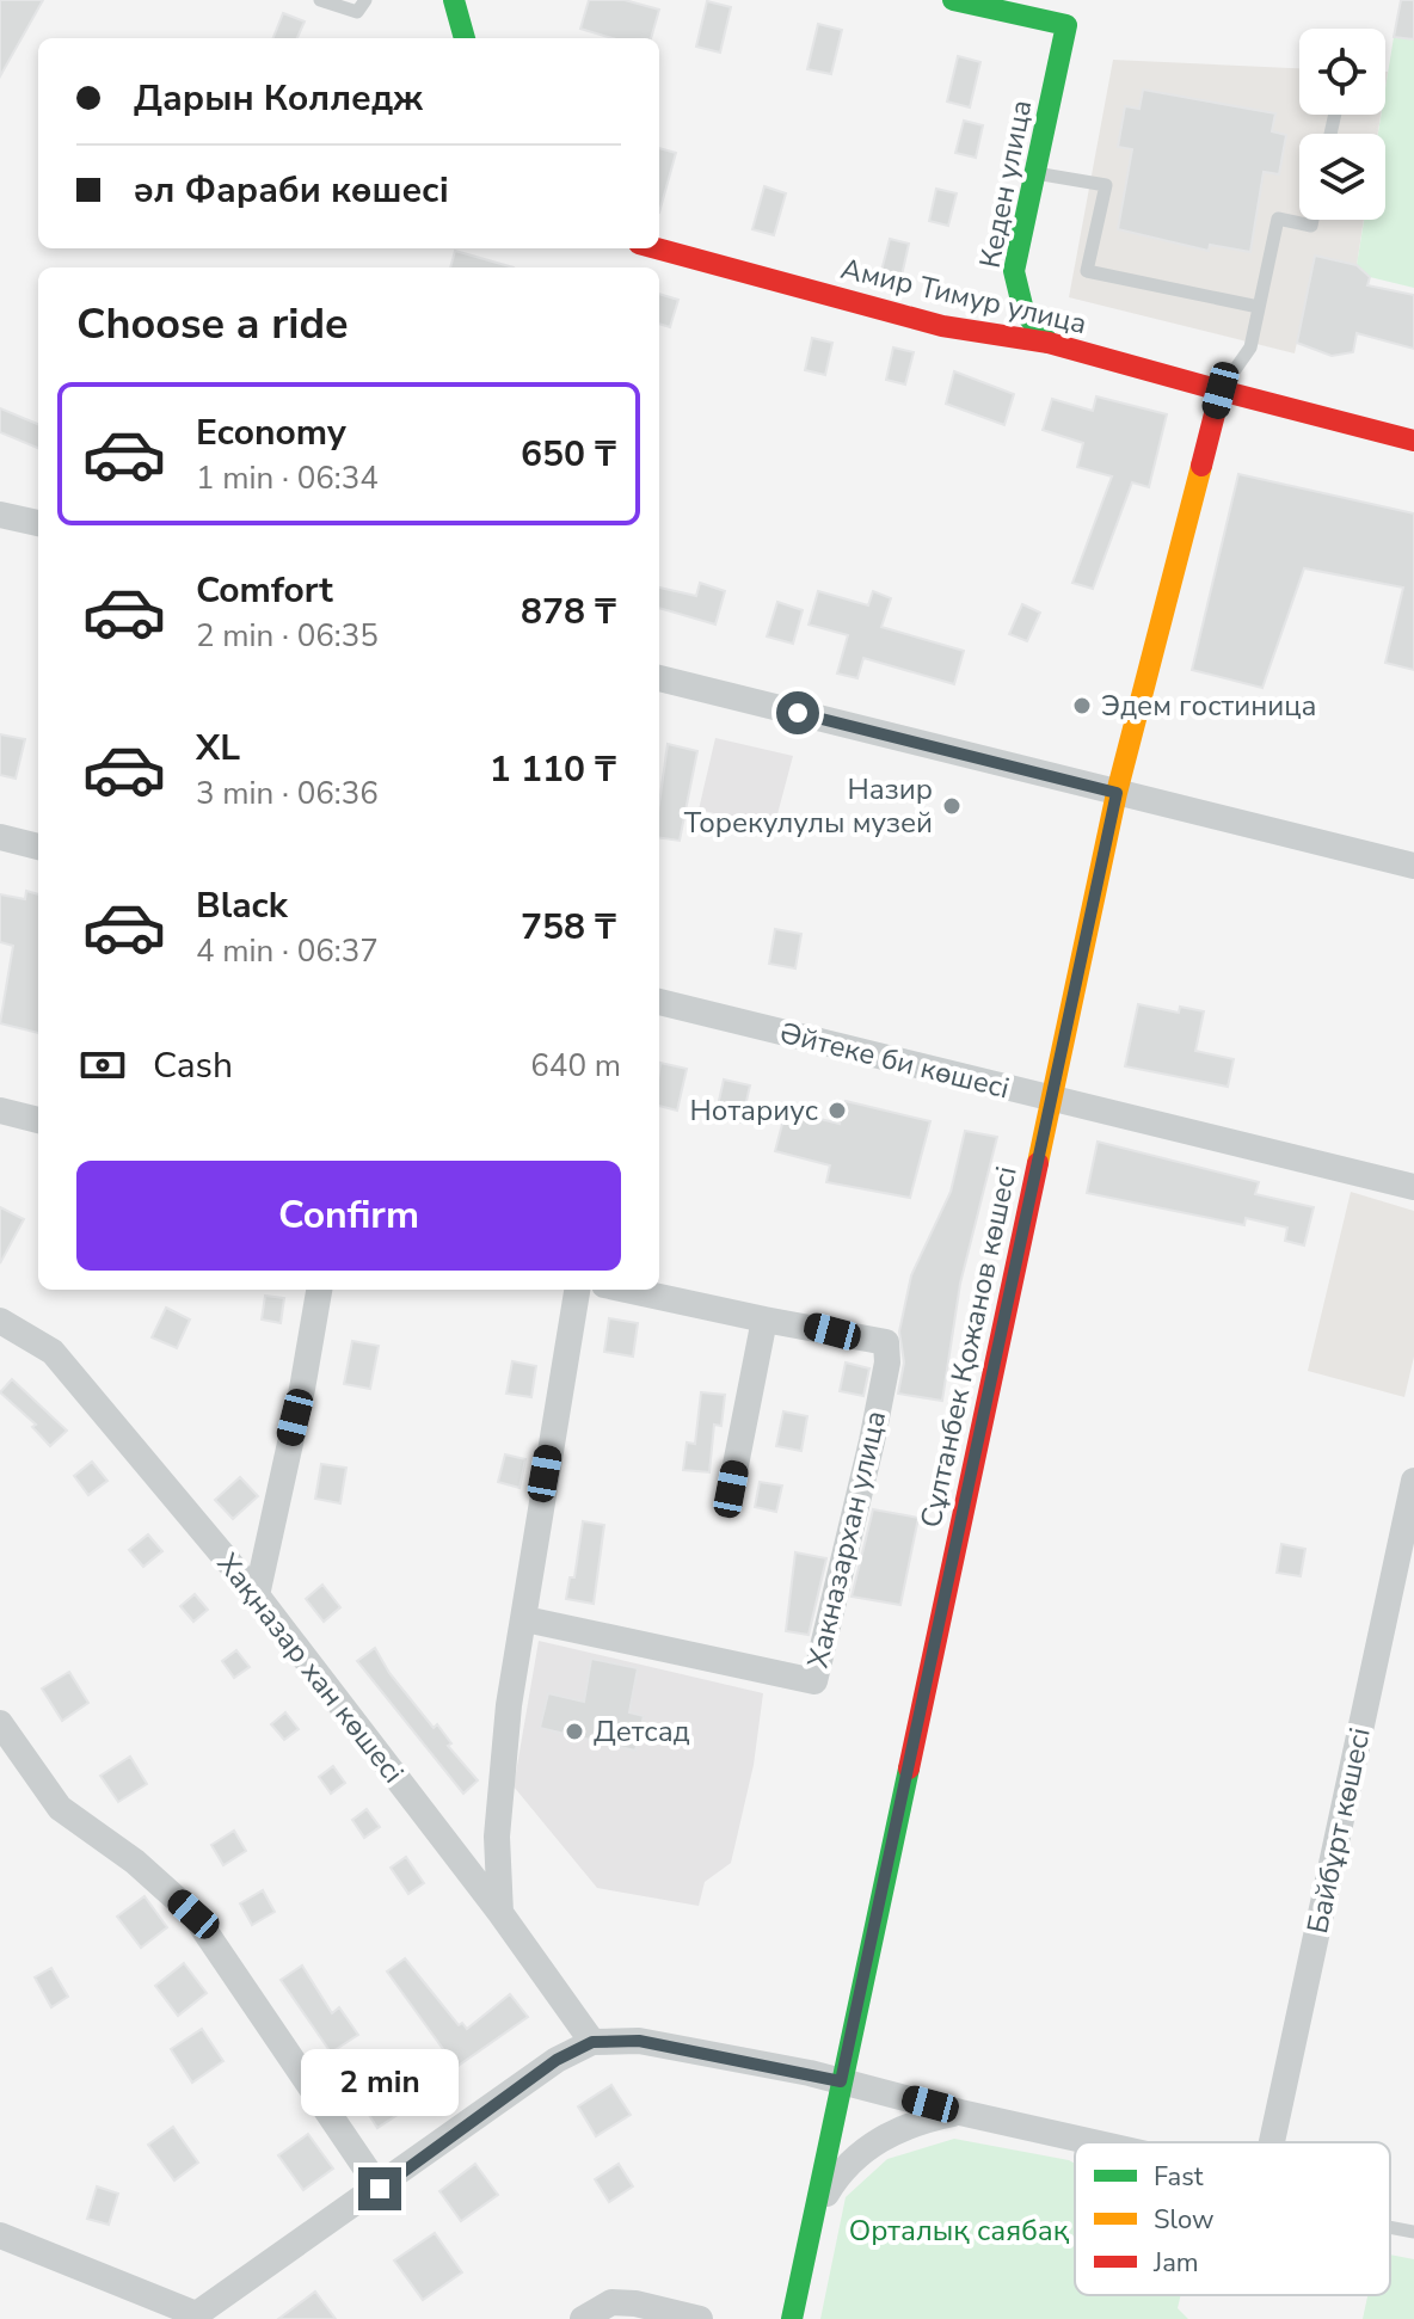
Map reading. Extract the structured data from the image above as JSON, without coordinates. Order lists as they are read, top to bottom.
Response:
{
  "streets": {
    "main road": ["Кеден улица", "Амир Тимур улица", "Сұлтанбек Қожанов көшесі"],
    "street": [
      "Әйтеке би көшесі",
      "Хакназархан улица",
      "Хақназар хан көшесі",
      "Байбұрт көшесі"
    ]
  },
  "crossings": [
    ["Кеден улица", "Амир Тимур улица"],
    ["Амир Тимур улица", "Сұлтанбек Қожанов көшесі"],
    ["Әйтеке би көшесі", "Сұлтанбек Қожанов көшесі"]
  ],
  "parks": ["Орталық саябақ"],
  "places": [
    "Эдем гостиница",
    "Назир Торекулулы музей",
    "Нотариус",
    "Детсад"
  ],
  "legend": ["Fast", "Slow", "Jam"],
  "page": {
    "banner": ["Дарын Колледж", "әл Фараби көшесі"],
    "heading": "Choose a ride",
    "list": [
      {
        "name": "Economy",
        "note": "1 min · 06:34",
        "value": "650 ₸"
      },
      {
        "name": "Comfort",
        "note": "2 min · 06:35",
        "value": "878 ₸"
      },
      {
        "name": "XL",
        "note": "3 min · 06:36",
        "value": "1 110 ₸"
      },
      {
        "name": "Black",
        "note": "4 min · 06:37",
        "value": "758 ₸"
      }
    ],
    "pay": ["Cash", "640 m"],
    "buttons": "Confirm",
    "bubble": "2 min"
  }
}
